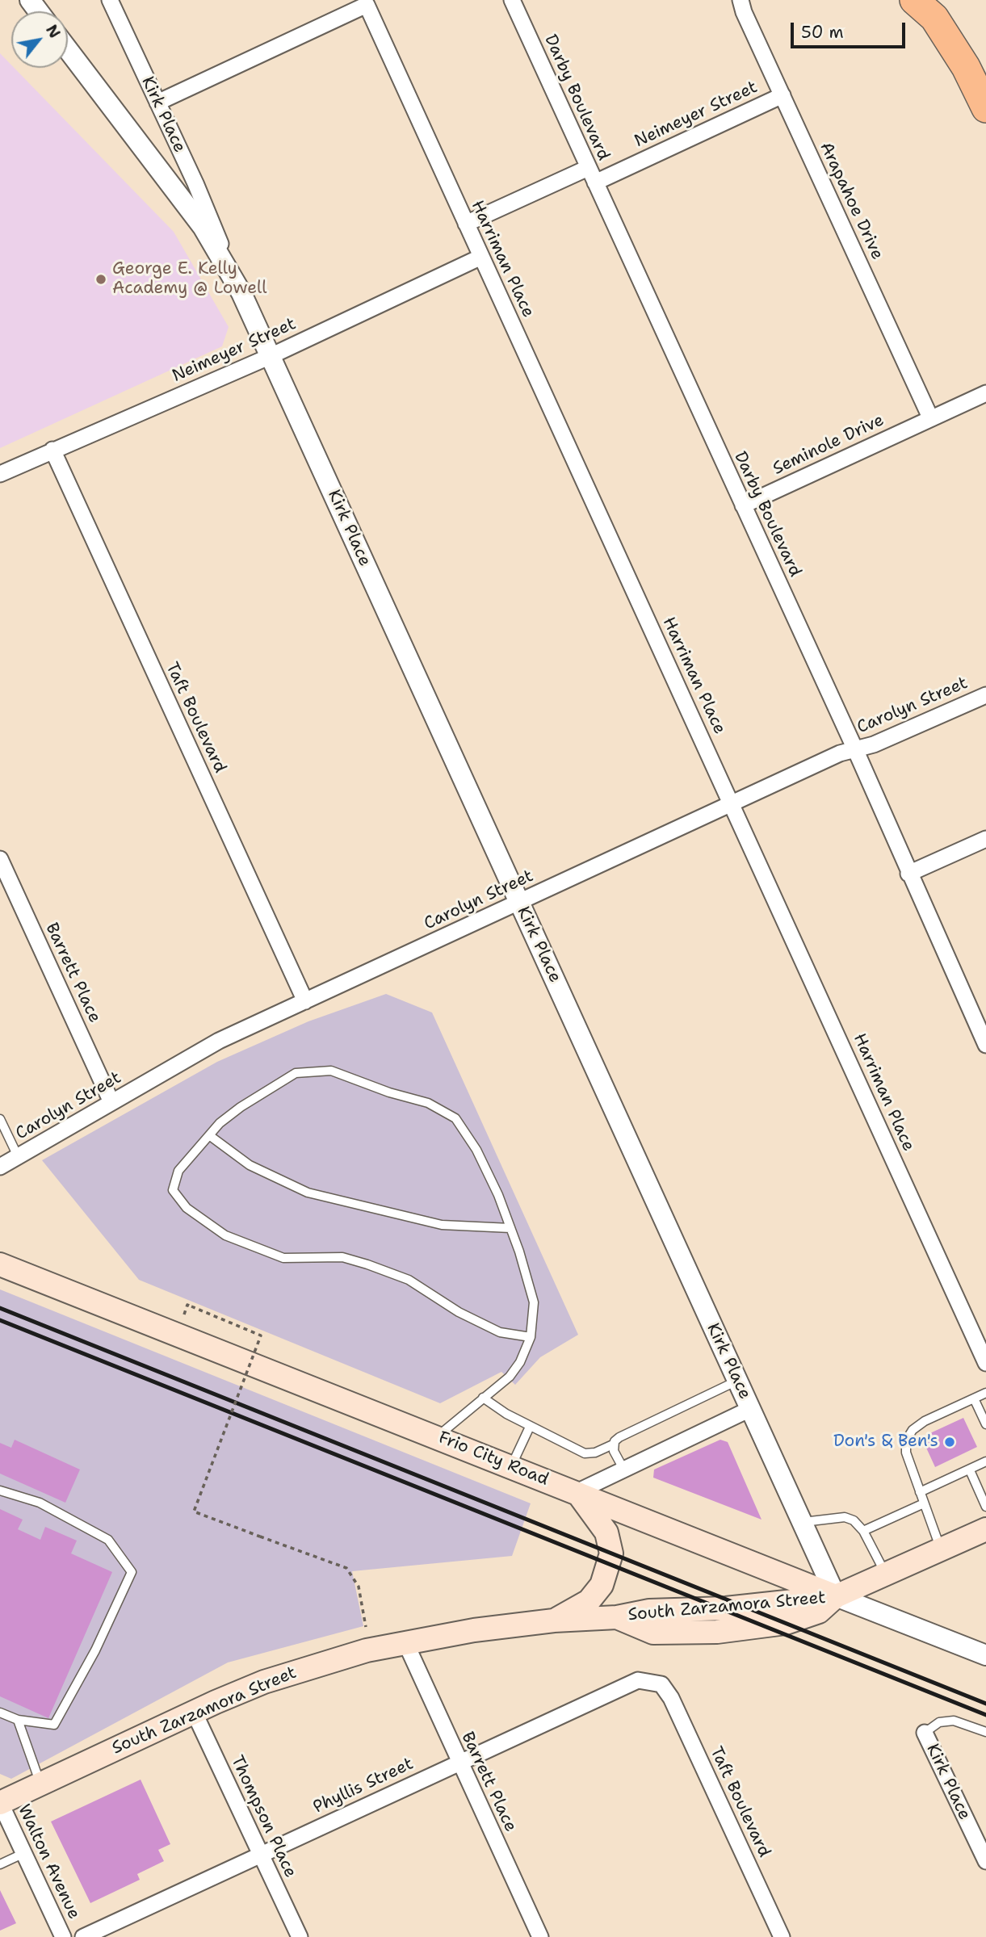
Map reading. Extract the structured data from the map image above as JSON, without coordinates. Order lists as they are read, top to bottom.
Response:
{
  "streets": {
    "main road": ["Frio City Road", "South Zarzamora Street"],
    "street": [
      "Darby Boulevard",
      "Kirk Place",
      "Neimeyer Street",
      "Arapahoe Drive",
      "Harriman Place",
      "Seminole Drive",
      "Carolyn Street",
      "Taft Boulevard",
      "Barrett Place",
      "Phyllis Street",
      "Thompson Place",
      "Walton Avenue"
    ]
  },
  "crossings": [
    ["Darby Boulevard", "Neimeyer Street"],
    ["Darby Boulevard", "Seminole Drive"],
    ["Darby Boulevard", "Carolyn Street"],
    ["Kirk Place", "Neimeyer Street"],
    ["Kirk Place", "Harriman Place"],
    ["Kirk Place", "Carolyn Street"],
    ["Kirk Place", "Frio City Road"],
    ["Kirk Place", "South Zarzamora Street"],
    ["Neimeyer Street", "Arapahoe Drive"],
    ["Neimeyer Street", "Harriman Place"],
    ["Neimeyer Street", "Taft Boulevard"],
    ["Arapahoe Drive", "Seminole Drive"],
    ["Harriman Place", "Carolyn Street"],
    ["Carolyn Street", "Taft Boulevard"],
    ["Carolyn Street", "Barrett Place"],
    ["Taft Boulevard", "Phyllis Street"],
    ["Barrett Place", "South Zarzamora Street"],
    ["Barrett Place", "Phyllis Street"],
    ["Frio City Road", "South Zarzamora Street"],
    ["South Zarzamora Street", "Thompson Place"],
    ["South Zarzamora Street", "Walton Avenue"],
    ["Phyllis Street", "Thompson Place"]
  ],
  "places": ["George E. Kelly Academy @ Lowell", "Don's & Ben's"],
  "scale_bar": "50 m",
  "north": "top right"
}
